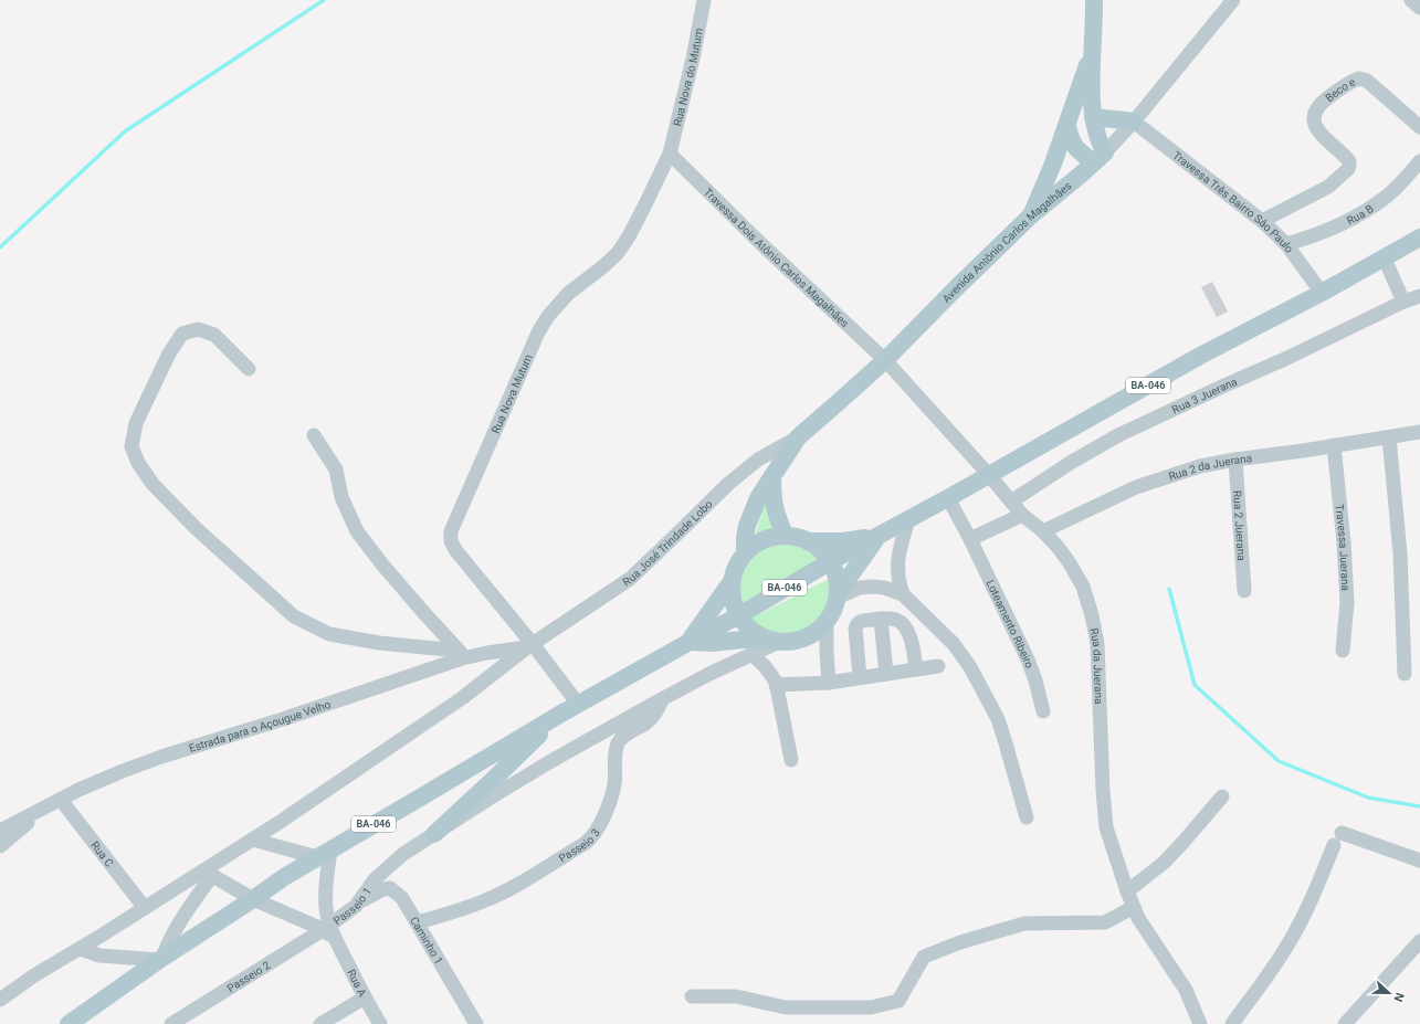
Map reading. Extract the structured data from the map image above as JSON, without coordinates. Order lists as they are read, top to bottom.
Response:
{
  "streets": {
    "main road": ["Avenida Antônio Carlos Magalhães", "BA-046"],
    "street": [
      "Rua Nova do Mutum",
      "Beco e",
      "Travessa Três Bairro Sâo Paulo",
      "Rua B",
      "Travessa Dois Atônio Carlos Magalhães",
      "Rua Nova Mutum",
      "Rua 3 Juerana",
      "Rua 2 da Juerana",
      "Rua 2 Juerana",
      "Rua José Trindade Lobo",
      "Travessa Juerana",
      "Loteamento Ribeiro",
      "Rua da Juerana",
      "Estrada para o Açougue Velho",
      "Passeio 3",
      "Rua C",
      "Passeio 1",
      "Caminho 1",
      "Passeio 2",
      "Rua A"
    ]
  },
  "crossings": [
    ["Rua Nova do Mutum", "Travessa Dois Atônio Carlos Magalhães"],
    ["Rua Nova do Mutum", "Rua Nova Mutum"],
    ["Beco e", "Travessa Três Bairro Sâo Paulo"],
    ["Travessa Três Bairro Sâo Paulo", "Rua B"],
    ["Travessa Três Bairro Sâo Paulo", "Avenida Antônio Carlos Magalhães"],
    ["Travessa Três Bairro Sâo Paulo", "BA-046"],
    ["Avenida Antônio Carlos Magalhães", "Travessa Dois Atônio Carlos Magalhães"],
    ["Avenida Antônio Carlos Magalhães", "Rua José Trindade Lobo"],
    ["Travessa Dois Atônio Carlos Magalhães", "BA-046"],
    ["Travessa Dois Atônio Carlos Magalhães", "Rua Nova Mutum"],
    ["Travessa Dois Atônio Carlos Magalhães", "Rua da Juerana"],
    ["BA-046", "Rua Nova Mutum"],
    ["BA-046", "Rua da Juerana"],
    ["BA-046", "Rua A"],
    ["Rua Nova Mutum", "Rua José Trindade Lobo"],
    ["Rua Nova Mutum", "Estrada para o Açougue Velho"],
    ["Rua 3 Juerana", "Rua da Juerana"],
    ["Rua 2 da Juerana", "Rua 2 Juerana"],
    ["Rua 2 da Juerana", "Travessa Juerana"],
    ["Rua 2 da Juerana", "Rua da Juerana"],
    ["Rua José Trindade Lobo", "Estrada para o Açougue Velho"],
    ["Rua José Trindade Lobo", "Rua C"],
    ["Rua José Trindade Lobo", "Rua A"],
    ["Estrada para o Açougue Velho", "Rua C"],
    ["Passeio 3", "Passeio 1"],
    ["Passeio 3", "Caminho 1"],
    ["Passeio 1", "Caminho 1"],
    ["Passeio 1", "Passeio 2"],
    ["Passeio 1", "Rua A"],
    ["Passeio 2", "Rua A"]
  ],
  "north": "right"
}
